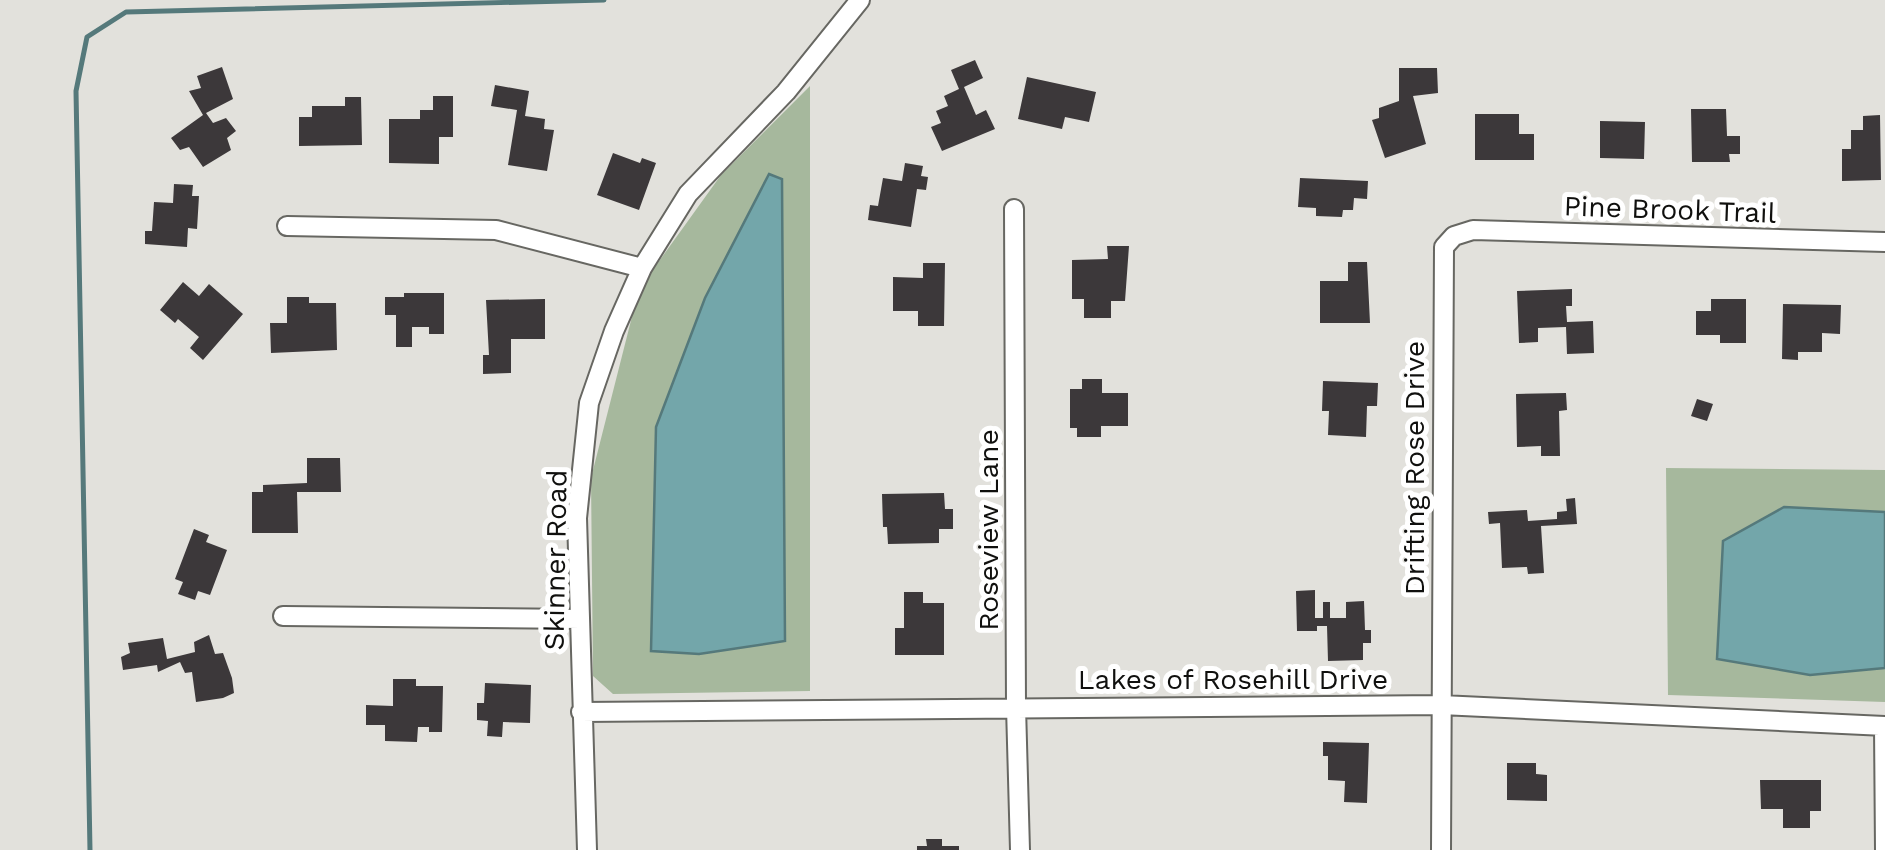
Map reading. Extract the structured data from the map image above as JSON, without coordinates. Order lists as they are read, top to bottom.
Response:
{
  "streets": {
    "street": [
      "Pine Brook Trail",
      "Drifting Rose Drive",
      "Roseview Lane",
      "Skinner Road",
      "Lakes of Rosehill Drive"
    ]
  },
  "crossings": [
    ["Pine Brook Trail", "Drifting Rose Drive"],
    ["Drifting Rose Drive", "Lakes of Rosehill Drive"],
    ["Roseview Lane", "Lakes of Rosehill Drive"],
    ["Skinner Road", "Lakes of Rosehill Drive"]
  ]
}
